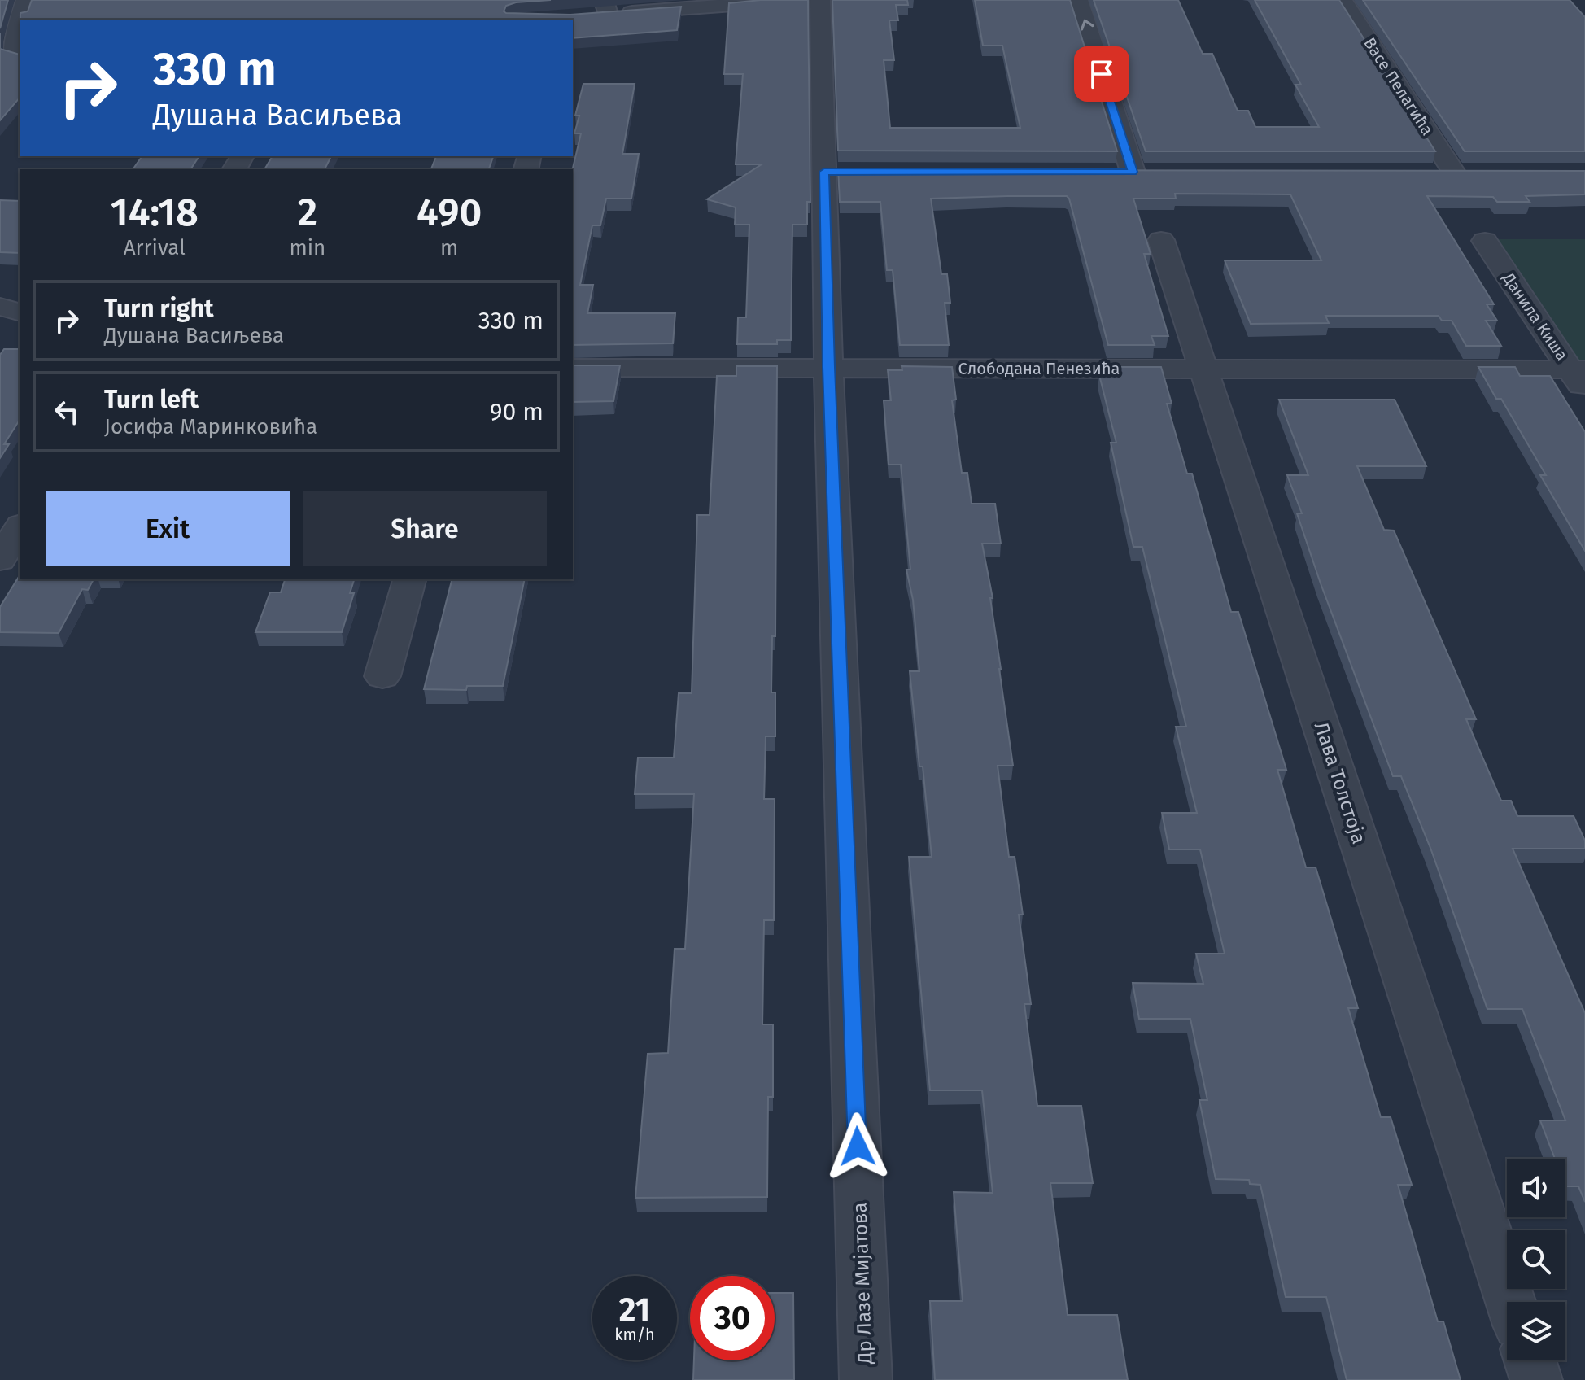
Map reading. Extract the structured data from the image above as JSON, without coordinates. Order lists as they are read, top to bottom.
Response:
{
  "streets": {
    "street": [
      "Васе Пелагића",
      "Данила Киша",
      "Слободана Пенезића",
      "Лава Толстоја",
      "Др Лазе Мијатова"
    ]
  },
  "crossings": [
    ["Данила Киша", "Слободана Пенезића"],
    ["Слободана Пенезића", "Лава Толстоја"],
    ["Слободана Пенезића", "Др Лазе Мијатова"]
  ],
  "page": {
    "turn": ["330 m", "Душана Васиљева"],
    "eta": [
      "14:18",
      "Arrival",
      "2",
      "min",
      "490",
      "m"
    ],
    "list": [
      {
        "name": "Turn right",
        "note": "Душана Васиљева",
        "value": "330 m"
      },
      {
        "name": "Turn left",
        "note": "Јосифа Маринковића",
        "value": "90 m"
      }
    ],
    "buttons": ["Exit", "Share"],
    "speed": "21 km/h",
    "limit": "30"
  }
}
